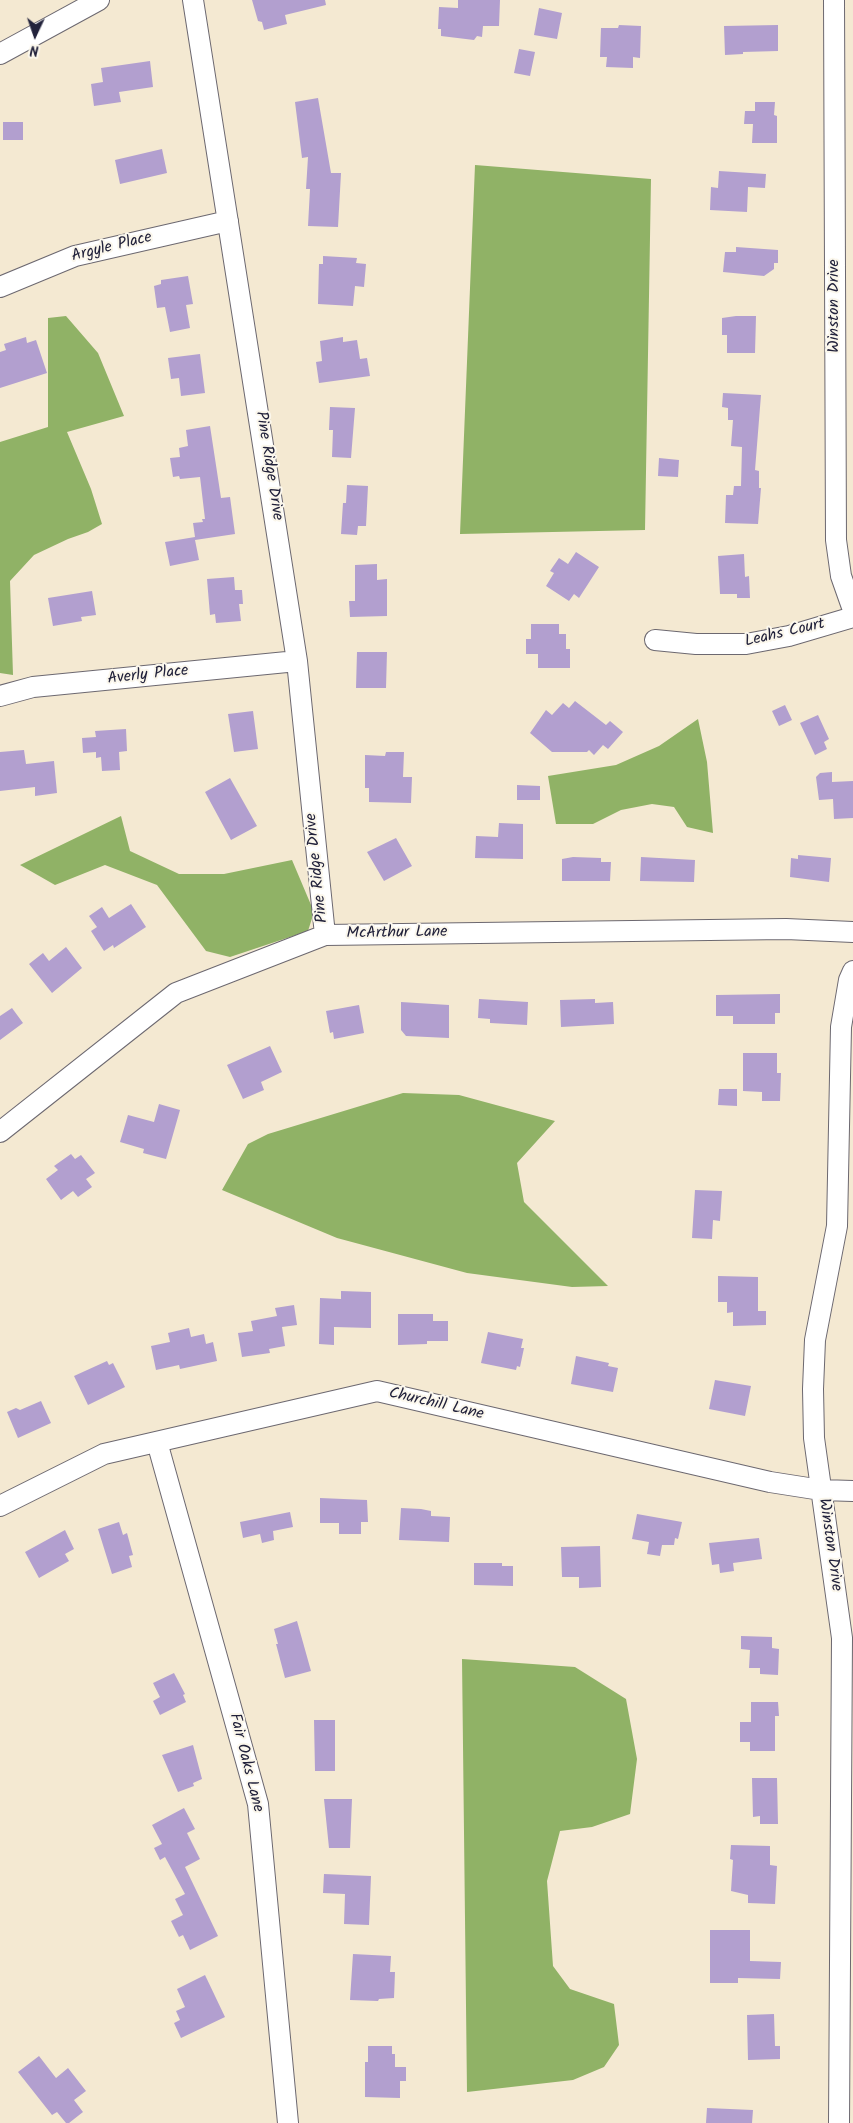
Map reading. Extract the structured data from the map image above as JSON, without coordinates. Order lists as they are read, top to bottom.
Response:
{
  "streets": {
    "street": [
      "Argyle Place",
      "Winston Drive",
      "Pine Ridge Drive",
      "Leahs Court",
      "Averly Place",
      "McArthur Lane",
      "Churchill Lane",
      "Fair Oaks Lane"
    ]
  },
  "crossings": [
    ["Argyle Place", "Pine Ridge Drive"],
    ["Winston Drive", "Churchill Lane"],
    ["Pine Ridge Drive", "Averly Place"],
    ["Pine Ridge Drive", "McArthur Lane"],
    ["Churchill Lane", "Fair Oaks Lane"]
  ],
  "north": "bottom"
}
